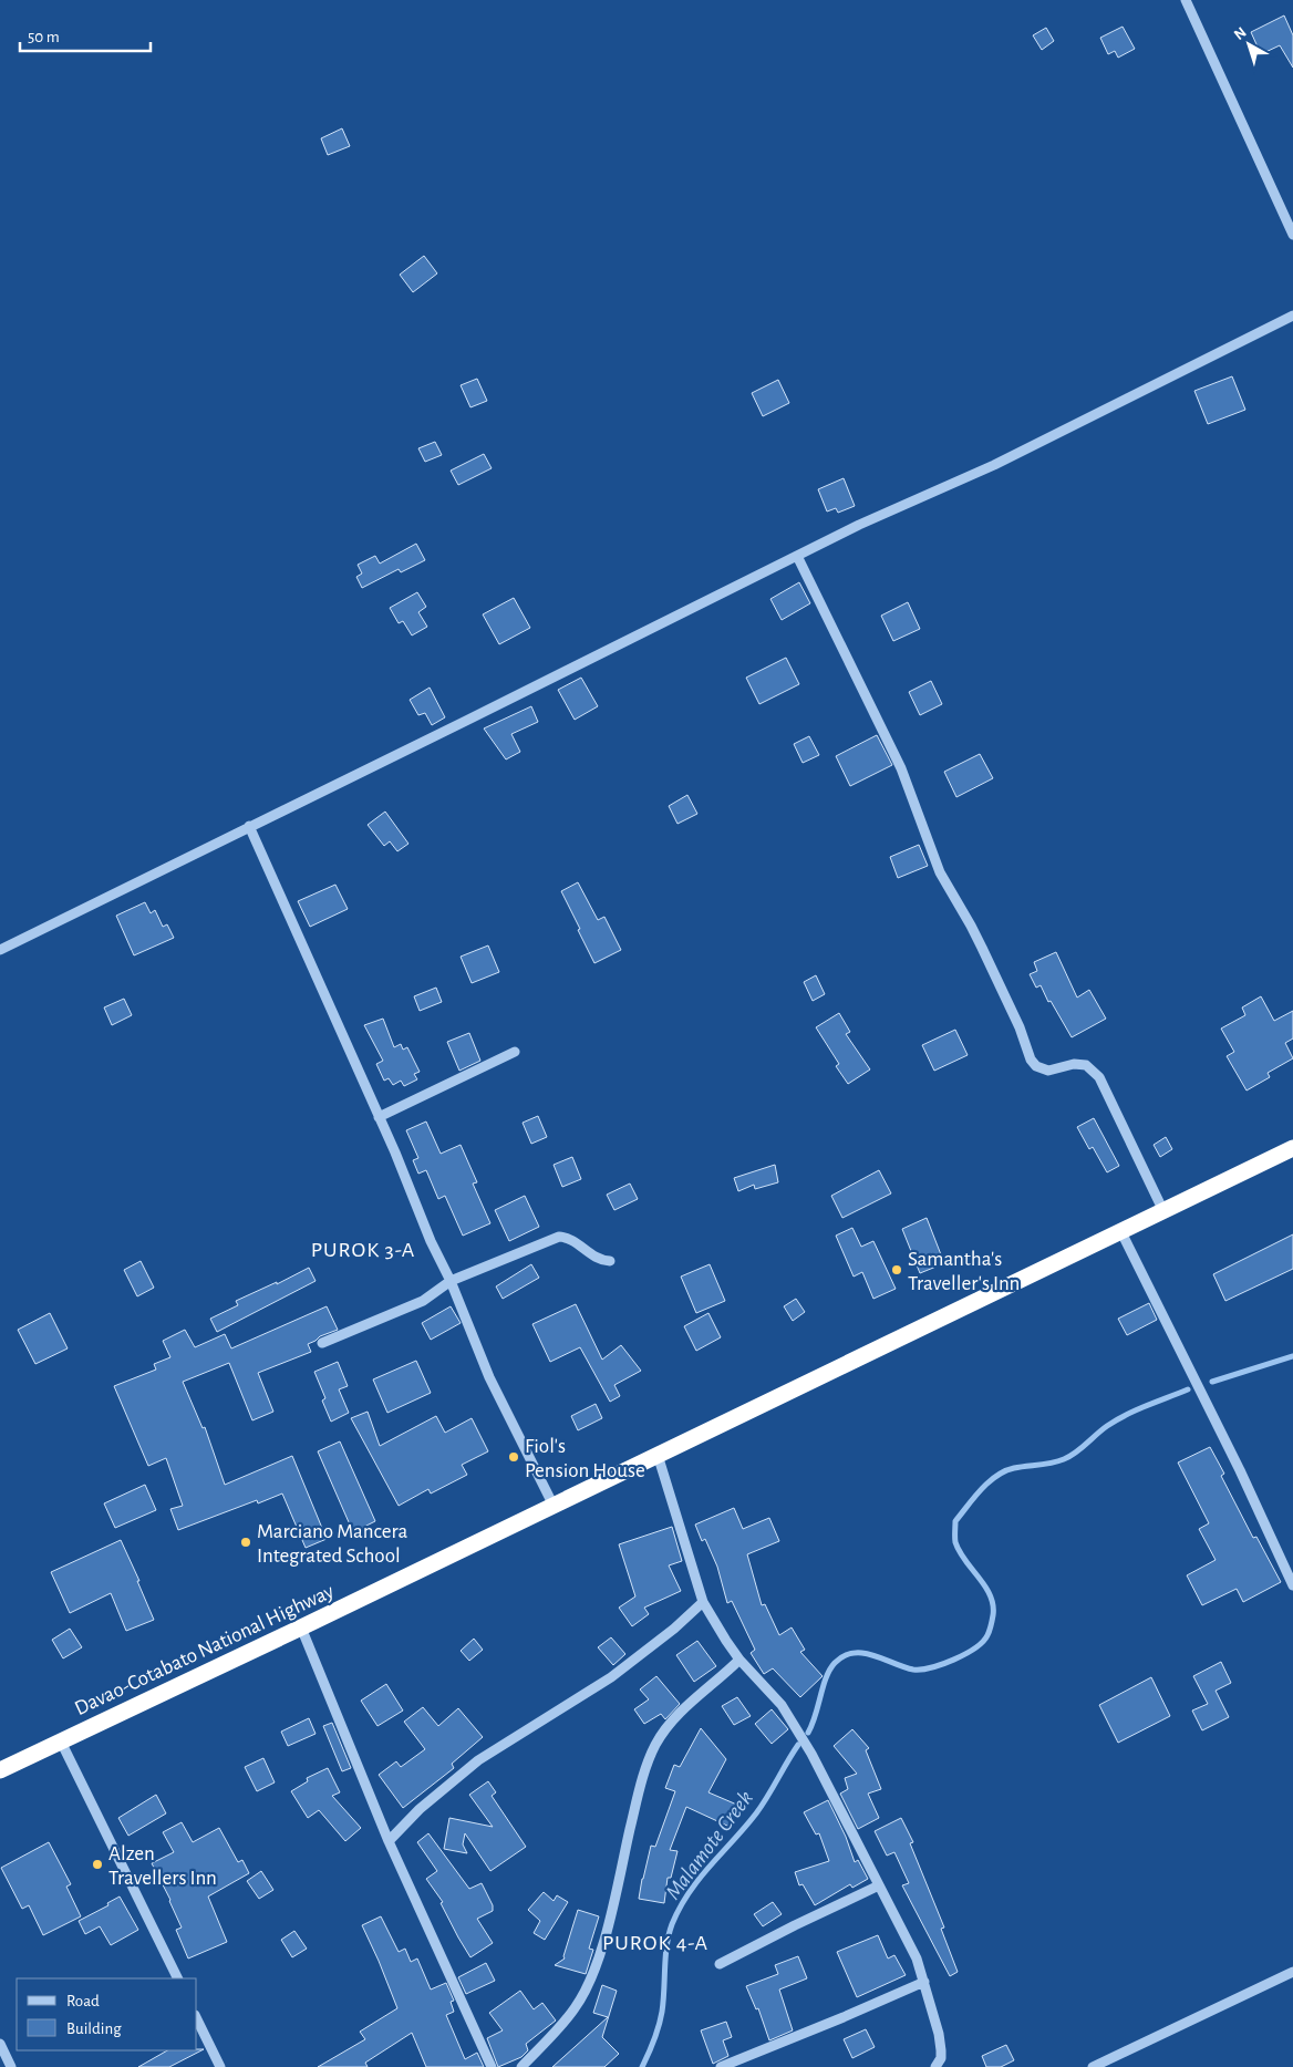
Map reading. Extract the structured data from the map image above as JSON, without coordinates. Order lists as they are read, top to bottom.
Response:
{
  "streets": {
    "highway": ["Davao-Cotabato National Highway"]
  },
  "districts": ["PUROK 3-A", "PUROK 4-A"],
  "water": ["Malamote Creek"],
  "places": [
    "Samantha's Traveller's Inn",
    "Fiol's Pension House",
    "Marciano Mancera Integrated School",
    "Alzen Travellers Inn"
  ],
  "legend": ["Road", "Building"],
  "scale_bar": "50 m",
  "north": "top left"
}
